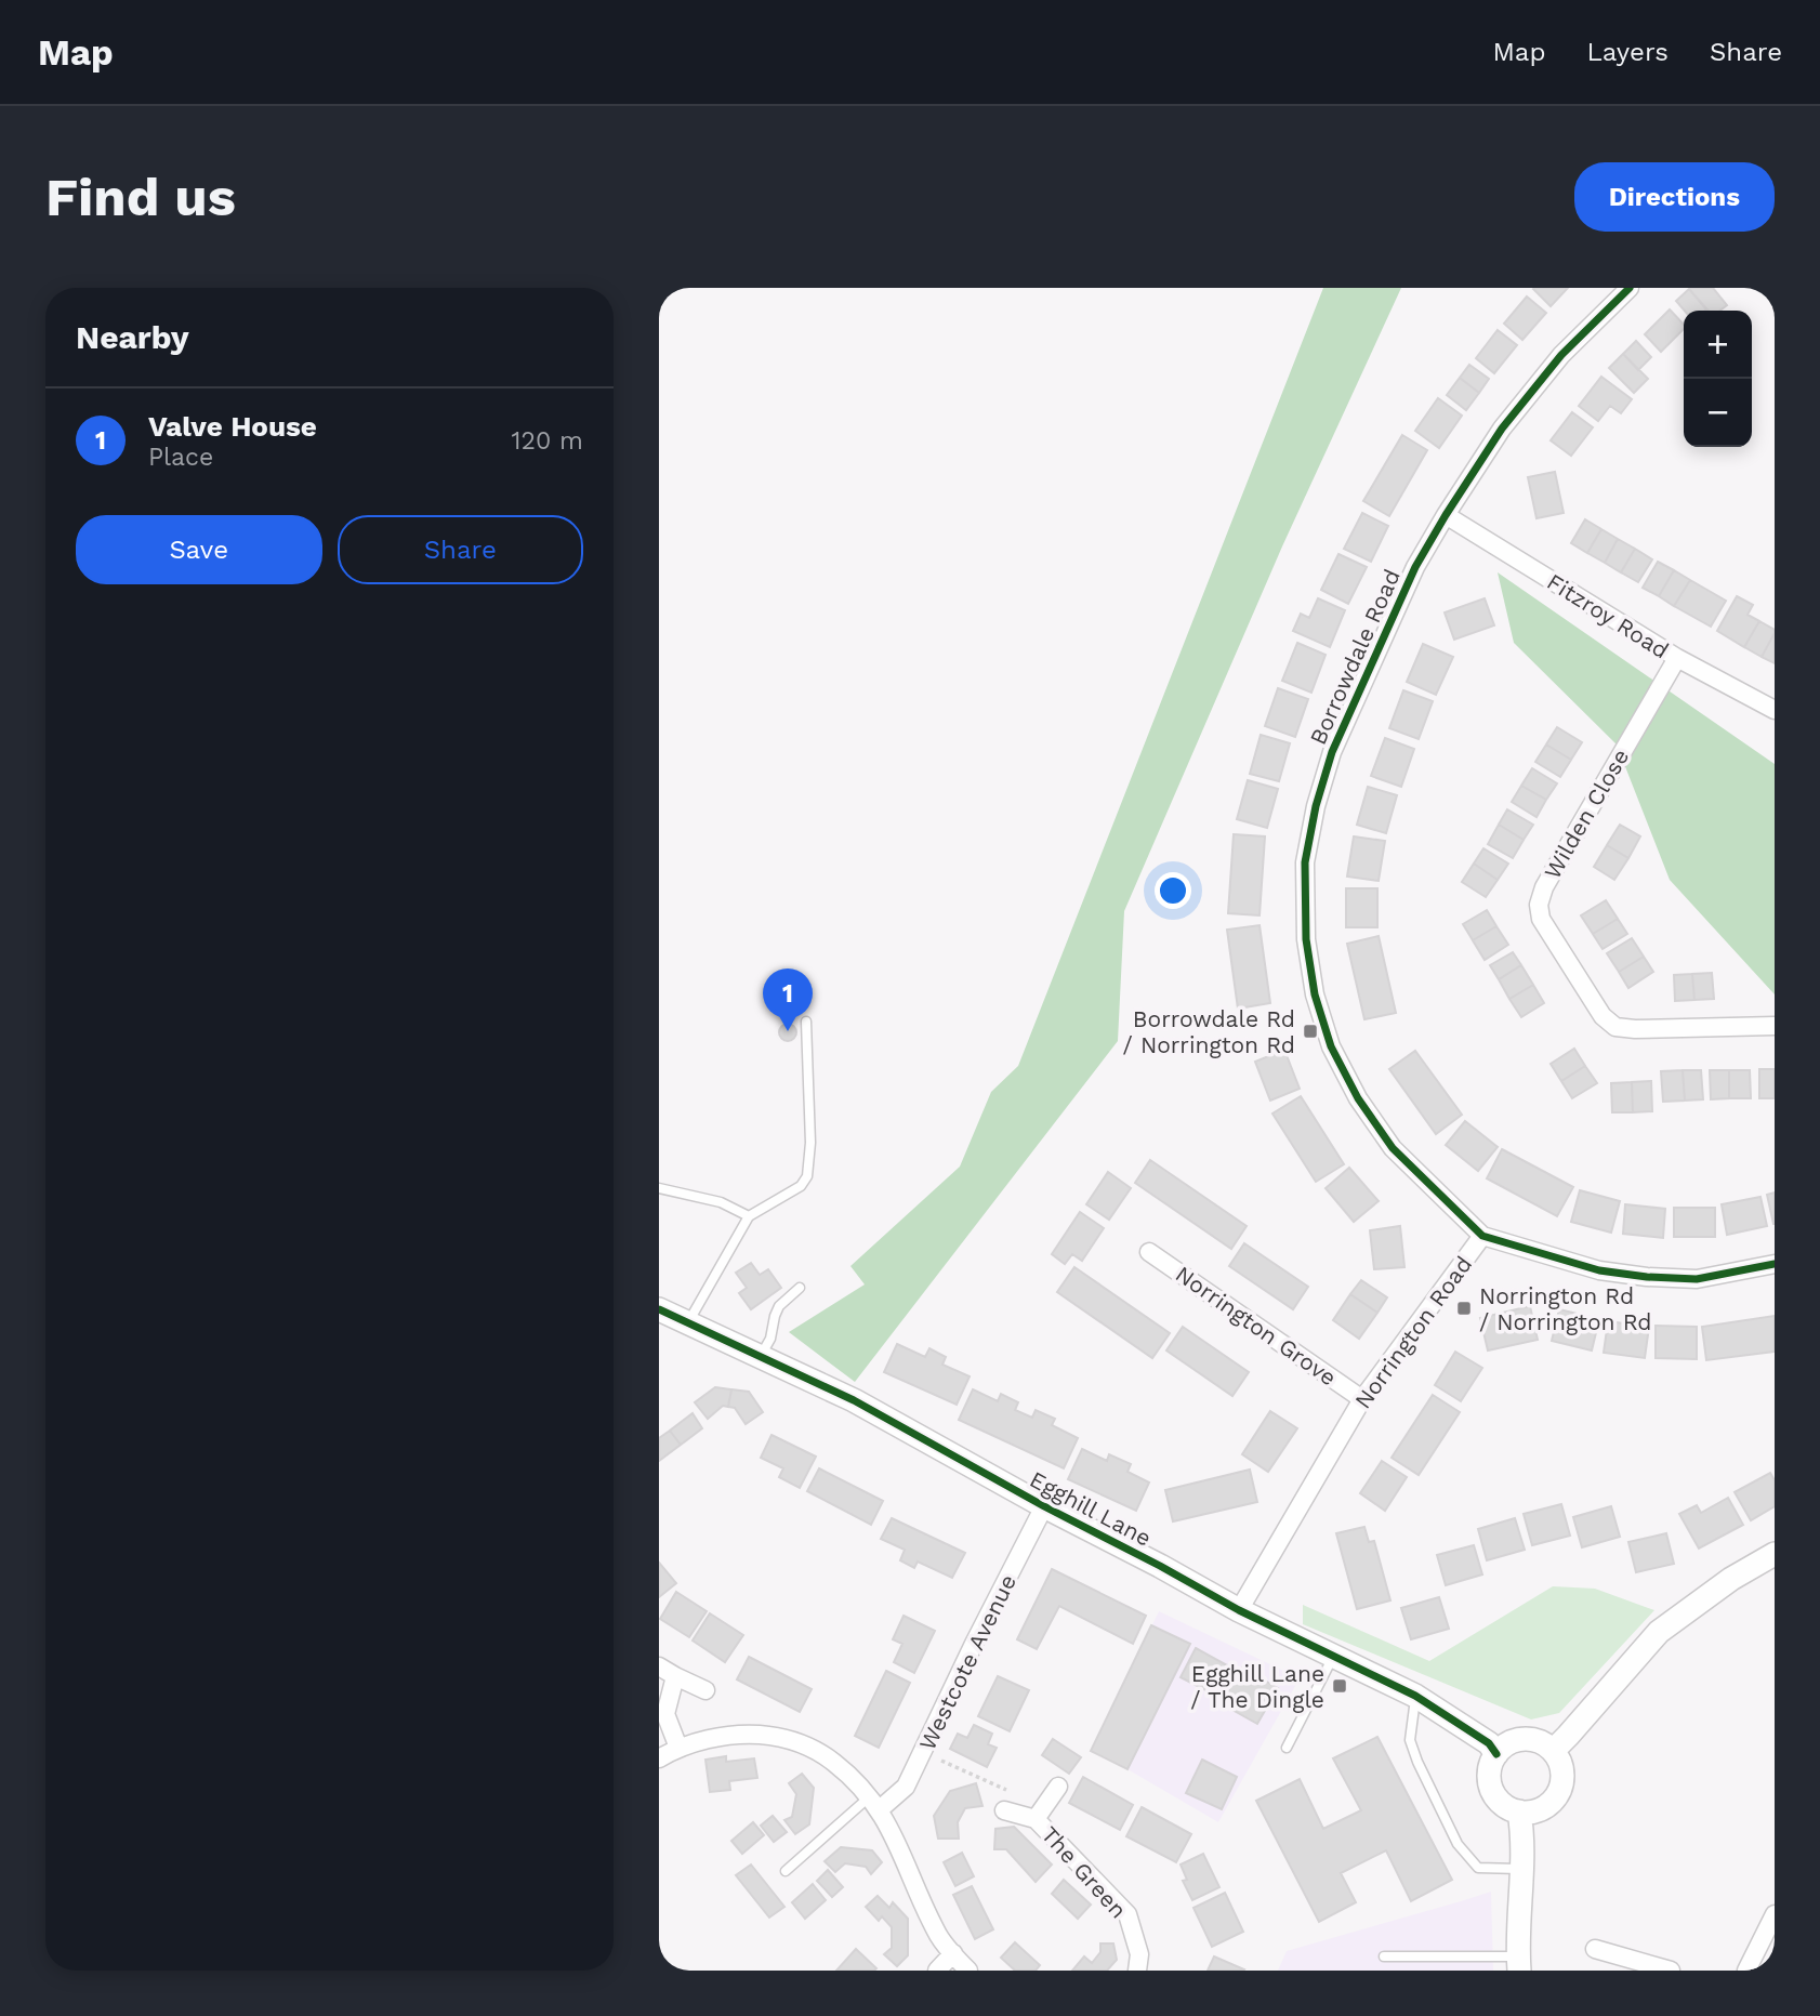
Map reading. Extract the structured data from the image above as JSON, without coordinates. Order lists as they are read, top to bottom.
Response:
{
  "streets": {
    "street": [
      "Fitzroy Road",
      "Borrowdale Road",
      "Wilden Close",
      "Norrington Grove",
      "Norrington Road",
      "Egghill Lane",
      "Westcote Avenue",
      "The Green"
    ]
  },
  "crossings": [
    ["Fitzroy Road", "Borrowdale Road"],
    ["Fitzroy Road", "Wilden Close"],
    ["Borrowdale Road", "Norrington Road"],
    ["Norrington Grove", "Norrington Road"],
    ["Norrington Road", "Egghill Lane"],
    ["Egghill Lane", "Westcote Avenue"]
  ],
  "places": {
    "transit": ["Borrowdale Rd / Norrington Rd", "Norrington Rd / Norrington Rd", "Egghill Lane / The Dingle"]
  },
  "page": {
    "header": "Map",
    "nav": ["Map", "Layers", "Share"],
    "buttons": [
      "Directions",
      ["Save", "Share"]
    ],
    "title": "Find us",
    "heading": "Nearby",
    "map_buttons": ["+", "−"],
    "list": [
      {
        "mark": "1",
        "name": "Valve House",
        "note": "Place",
        "value": "120 m"
      }
    ],
    "pins": "1"
  }
}
